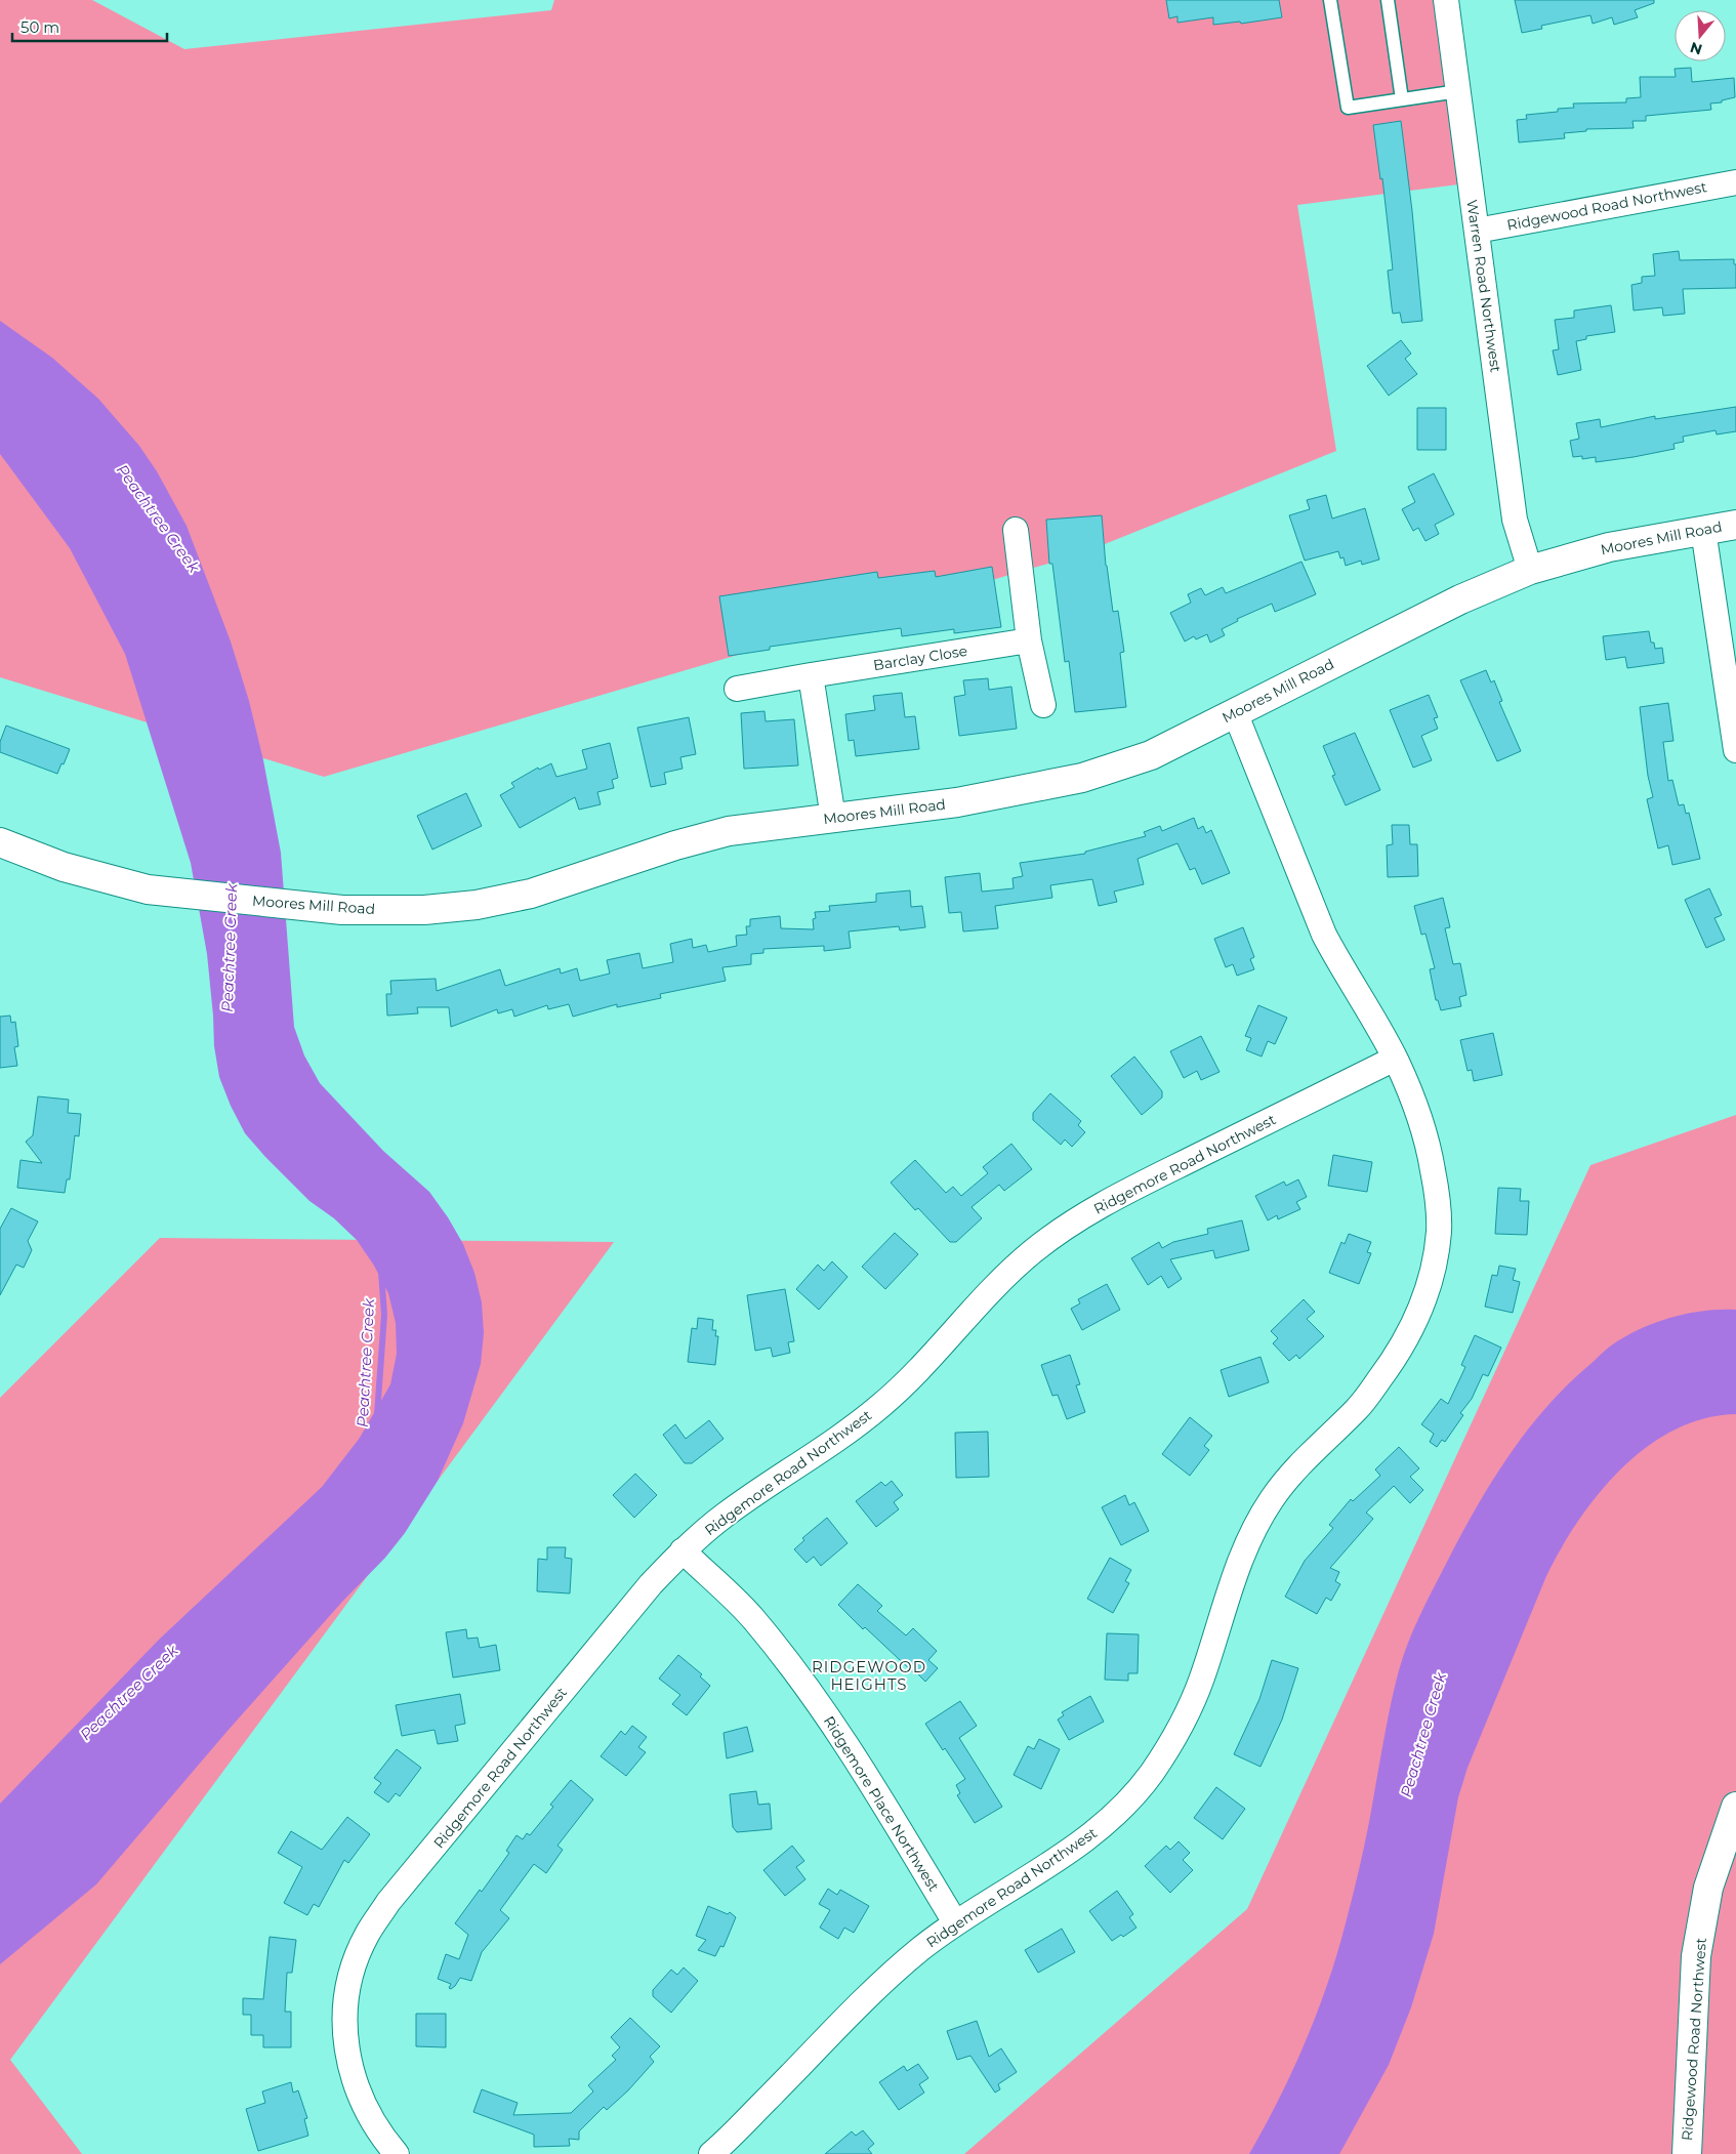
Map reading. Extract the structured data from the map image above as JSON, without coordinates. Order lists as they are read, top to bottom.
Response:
{
  "streets": {
    "street": [
      "Ridgewood Road Northwest",
      "Warren Road Northwest",
      "Moores Mill Road",
      "Barclay Close",
      "Ridgemore Road Northwest",
      "Ridgemore Place Northwest"
    ]
  },
  "crossings": [
    ["Ridgewood Road Northwest", "Warren Road Northwest"],
    ["Warren Road Northwest", "Moores Mill Road"],
    ["Moores Mill Road", "Ridgemore Road Northwest"],
    ["Ridgemore Road Northwest", "Ridgemore Place Northwest"]
  ],
  "districts": ["RIDGEWOOD HEIGHTS"],
  "water": ["Peachtree Creek"],
  "scale_bar": "50 m",
  "north": "bottom"
}
